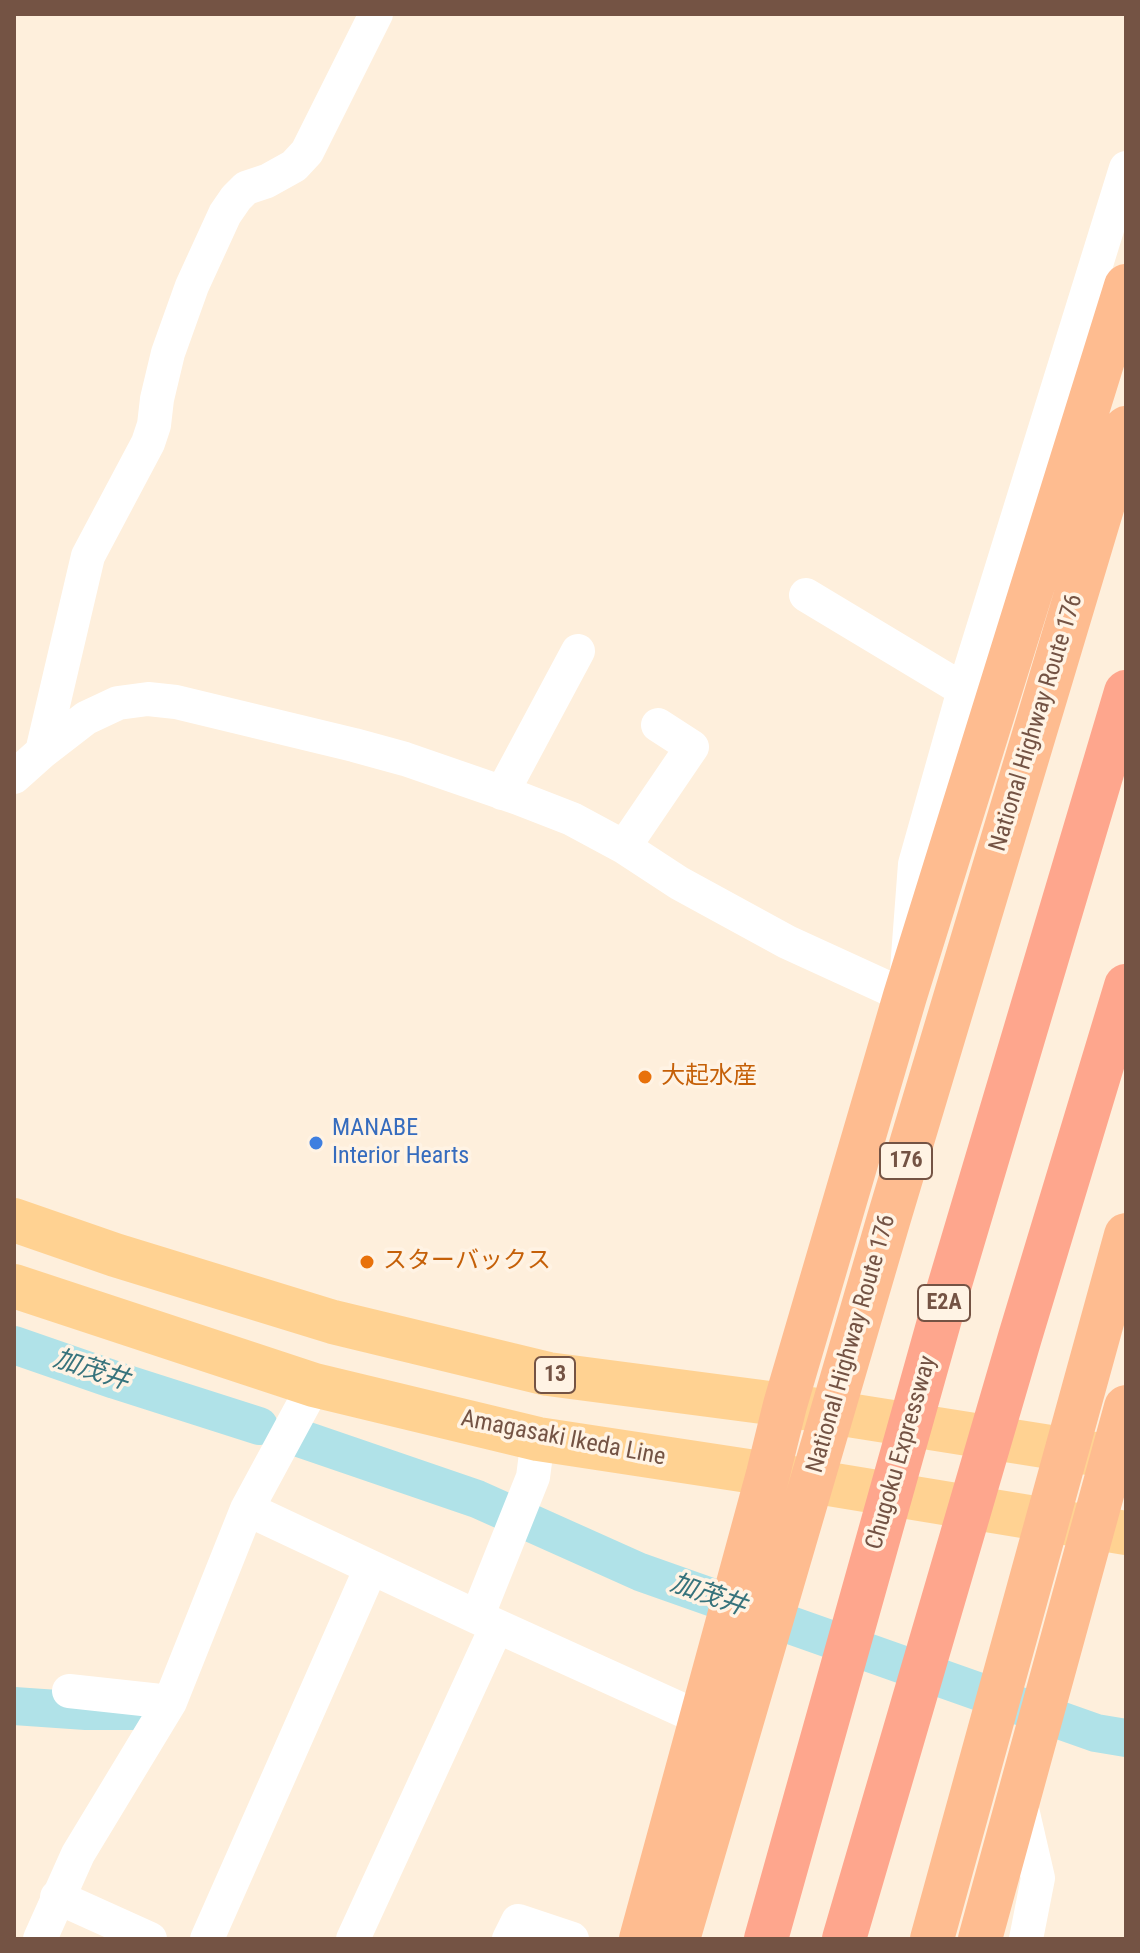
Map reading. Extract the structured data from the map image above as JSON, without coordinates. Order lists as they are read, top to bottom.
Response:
{
  "streets": {
    "highway": [
      "National Highway Route 176",
      "176",
      "E2A",
      "Chugoku Expressway"
    ],
    "main road": ["13", "Amagasaki Ikeda Line"]
  },
  "water": ["加茂井"],
  "places": ["大起水産", "MANABE Interior Hearts", "スターバックス"]
}
